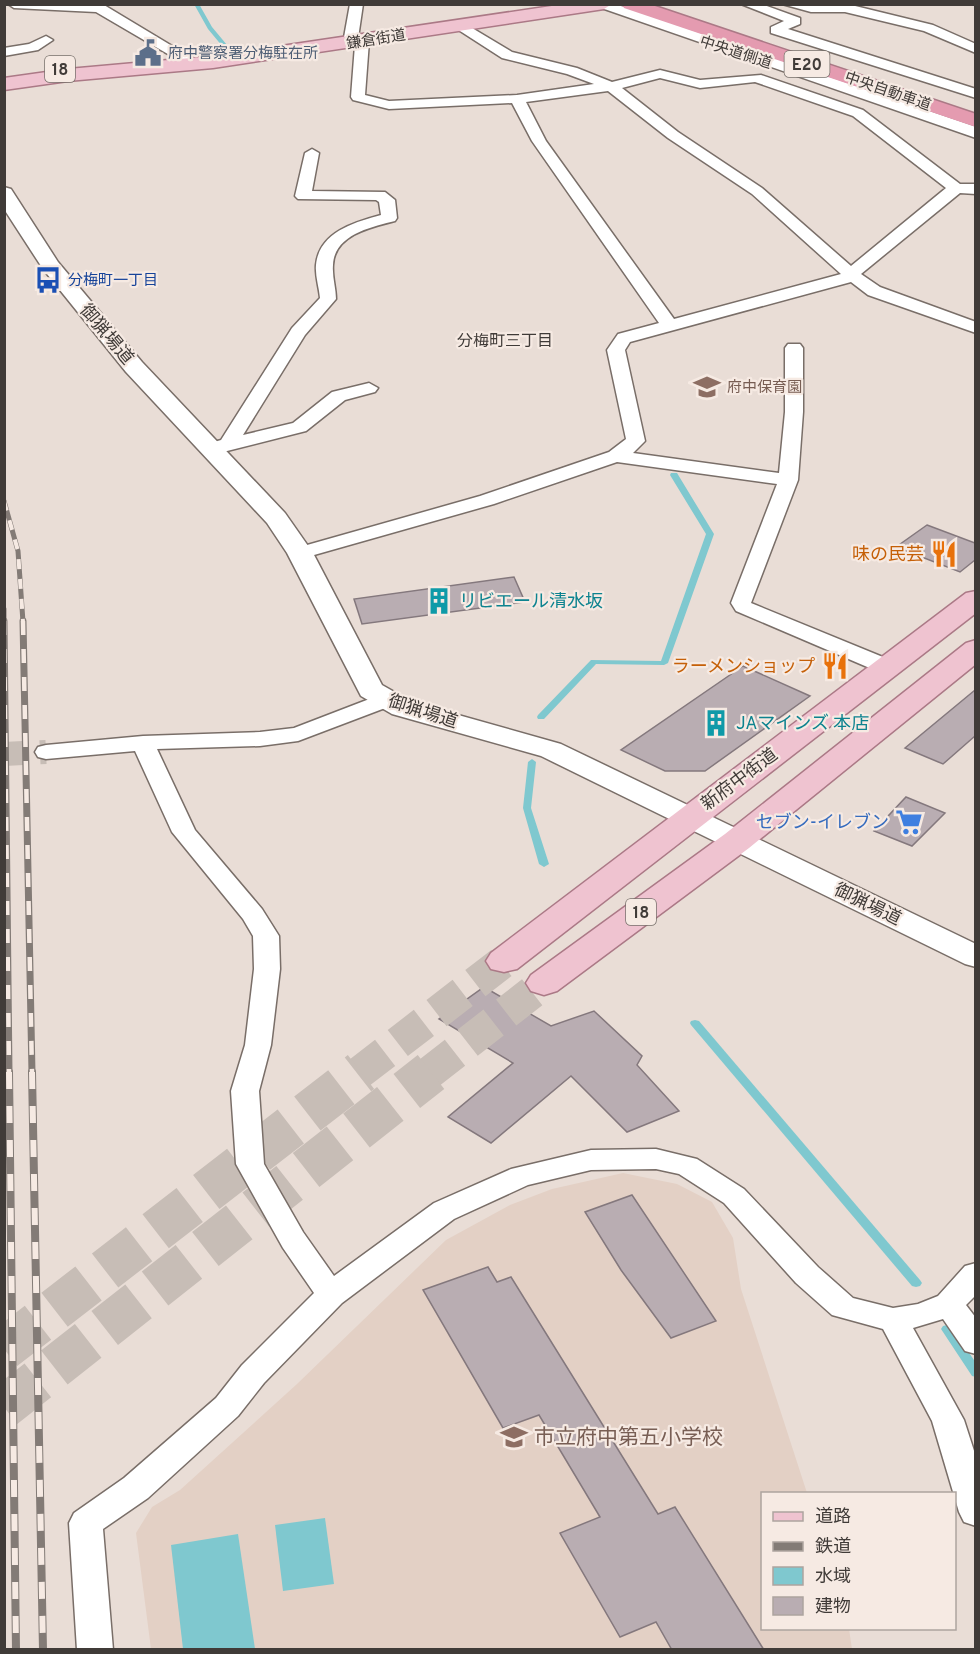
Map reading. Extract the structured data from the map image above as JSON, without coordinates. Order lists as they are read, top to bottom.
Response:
{
  "streets": {
    "highway": ["E20", "中央自動車道"],
    "main road": ["鎌倉街道", "18", "新府中街道"],
    "street": ["中央道側道", "御猟場道"]
  },
  "crossings": [
    ["鎌倉街道", "中央道側道"],
    ["鎌倉街道", "18"],
    ["18", "御猟場道"],
    ["御猟場道", "新府中街道"]
  ],
  "districts": ["分梅町三丁目"],
  "places": {
    "public building": ["府中警察署分梅駐在所"],
    "bus stop": ["分梅町一丁目"],
    "school or university": ["府中保育園", "市立府中第五小学校"],
    "restaurant": ["味の民芸", "ラーメンショップ"],
    "building": ["リビエール清水坂", "JAマインズ 本店"],
    "supermarket": ["セブン-イレブン"]
  },
  "legend": [
    "道路",
    "鉄道",
    "水域",
    "建物"
  ]
}
